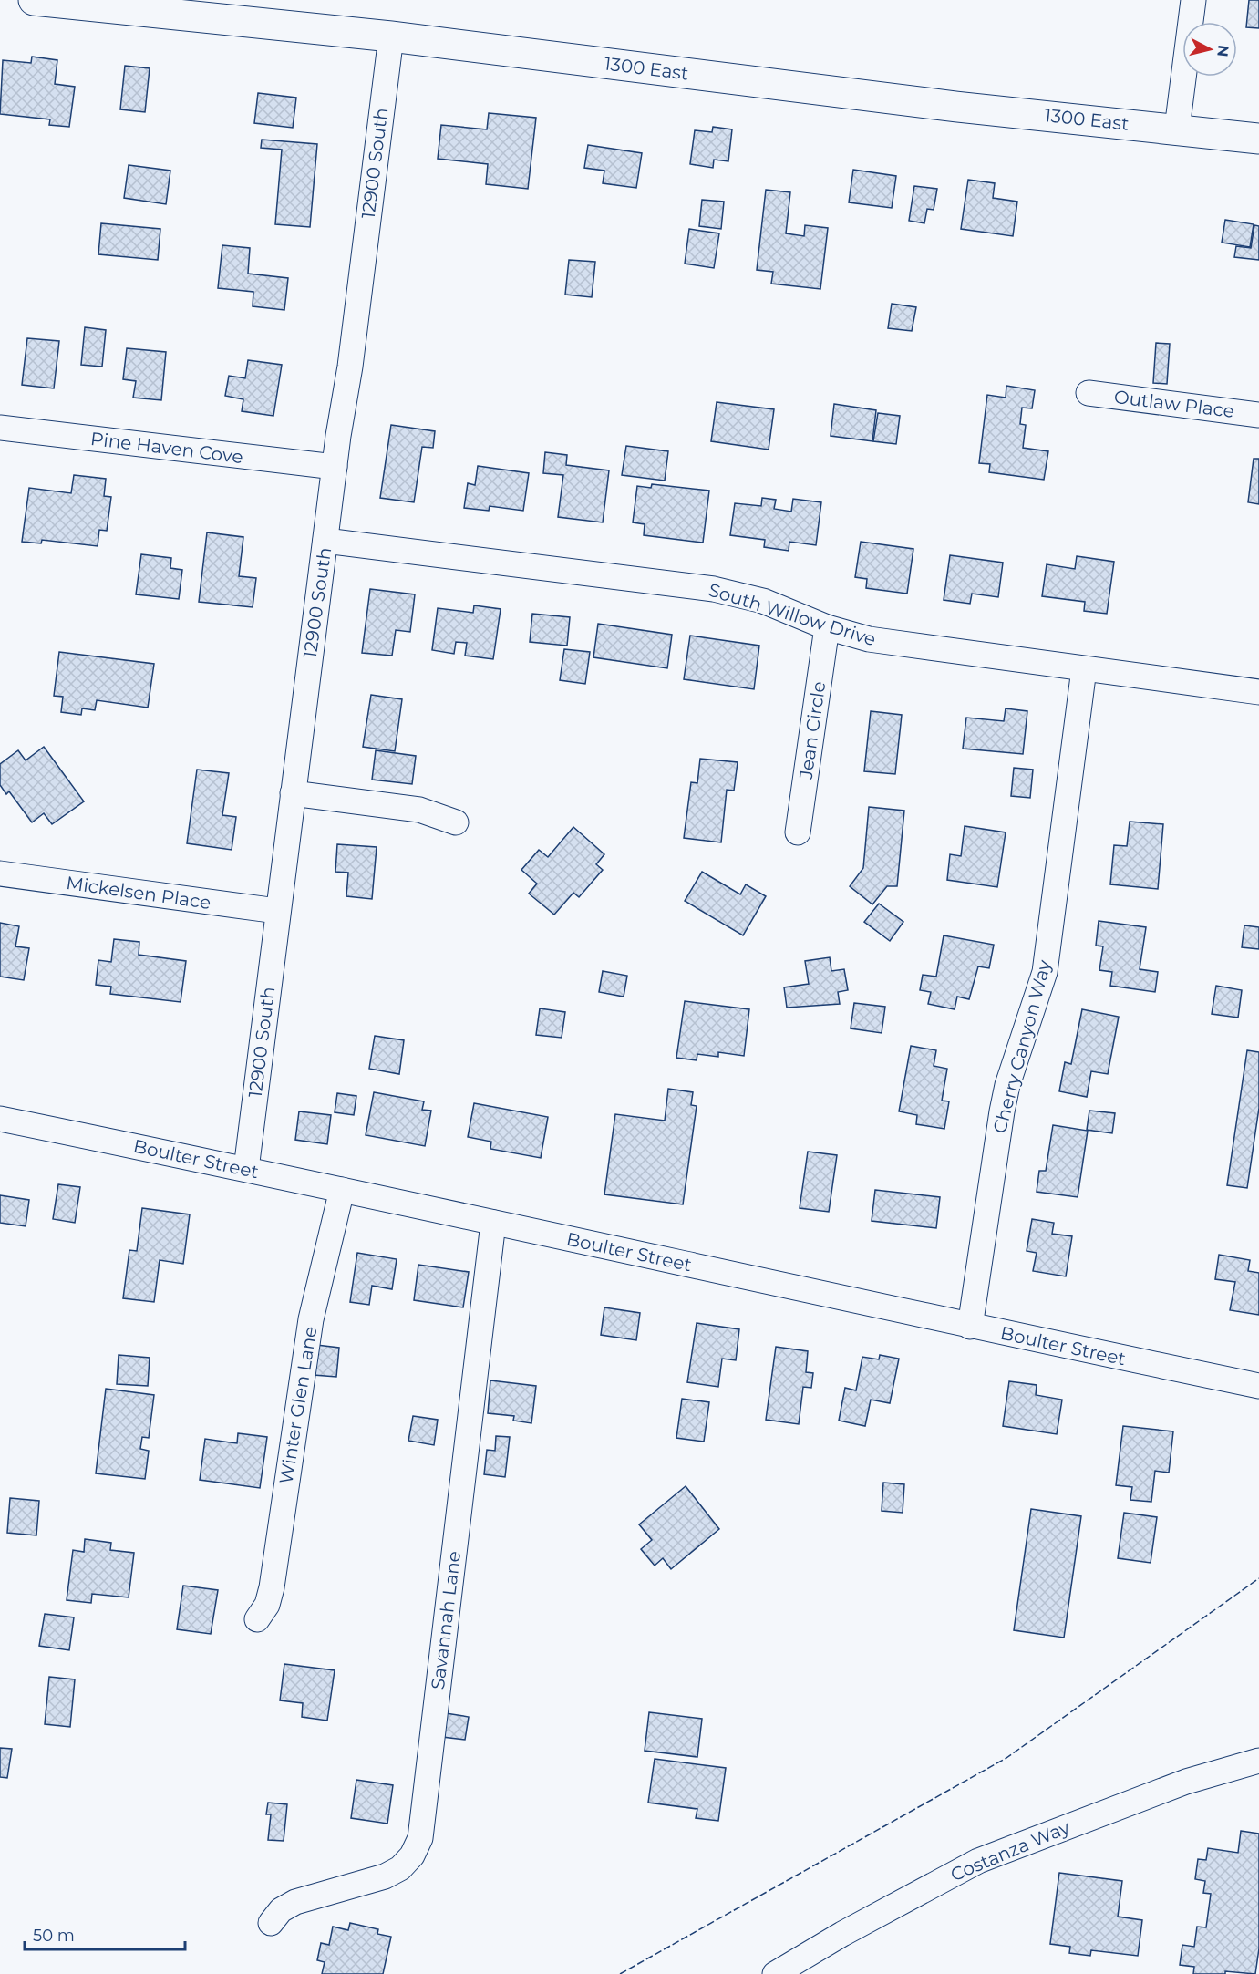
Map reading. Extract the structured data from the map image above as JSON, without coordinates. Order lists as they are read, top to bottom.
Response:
{
  "streets": {
    "main road": ["1300 East"],
    "street": [
      "12900 South",
      "Outlaw Place",
      "Pine Haven Cove",
      "South Willow Drive",
      "Jean Circle",
      "Mickelsen Place",
      "Cherry Canyon Way",
      "Boulter Street",
      "Winter Glen Lane",
      "Savannah Lane",
      "Costanza Way"
    ]
  },
  "crossings": [
    ["1300 East", "12900 South"],
    ["12900 South", "Pine Haven Cove"],
    ["12900 South", "South Willow Drive"],
    ["12900 South", "Mickelsen Place"],
    ["12900 South", "Boulter Street"],
    ["South Willow Drive", "Jean Circle"],
    ["South Willow Drive", "Cherry Canyon Way"],
    ["Cherry Canyon Way", "Boulter Street"],
    ["Boulter Street", "Winter Glen Lane"],
    ["Boulter Street", "Savannah Lane"]
  ],
  "scale_bar": "50 m",
  "north": "right"
}
